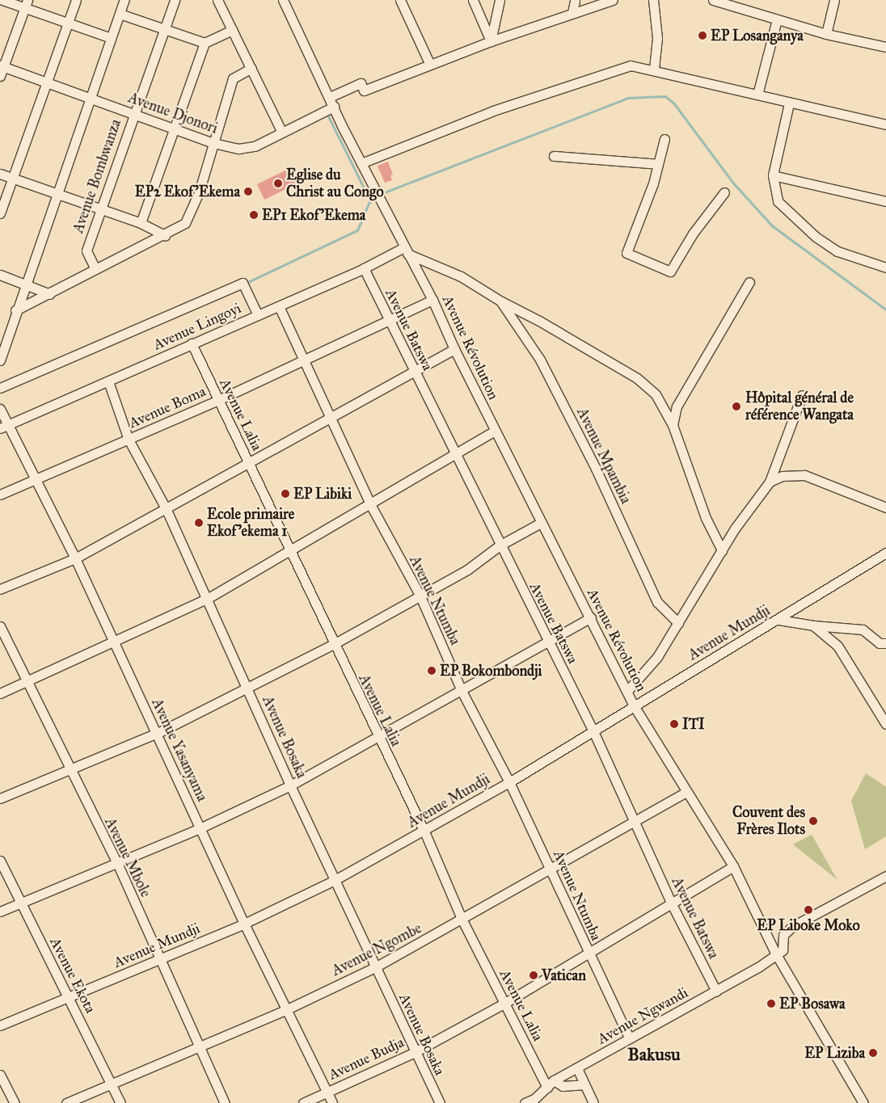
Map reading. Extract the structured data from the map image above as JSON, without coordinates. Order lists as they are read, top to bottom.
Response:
{
  "streets": {
    "street": [
      "Avenue Djonori",
      "Avenue Bombwanza",
      "Avenue Lingoyi",
      "Avenue Batswa",
      "Avenue Révolution",
      "Avenue Boma",
      "Avenue Lalia",
      "Avenue Mpambia",
      "Avenue Ntumba",
      "Avenue Mundji",
      "Avenue Bosaka",
      "Avenue Yasanyama",
      "Avenue Mbole",
      "Avenue Ngombe",
      "Avenue Ekota",
      "Avenue Ngwandi",
      "Avenue Budja"
    ]
  },
  "crossings": [
    ["Avenue Djonori", "Avenue Bombwanza"],
    ["Avenue Djonori", "Avenue Révolution"],
    ["Avenue Lingoyi", "Avenue Batswa"],
    ["Avenue Lingoyi", "Avenue Révolution"],
    ["Avenue Lingoyi", "Avenue Lalia"],
    ["Avenue Lingoyi", "Avenue Ntumba"],
    ["Avenue Lingoyi", "Avenue Bosaka"],
    ["Avenue Lingoyi", "Avenue Yasanyama"],
    ["Avenue Batswa", "Avenue Boma"],
    ["Avenue Batswa", "Avenue Mundji"],
    ["Avenue Batswa", "Avenue Ngombe"],
    ["Avenue Batswa", "Avenue Ngwandi"],
    ["Avenue Batswa", "Avenue Budja"],
    ["Avenue Révolution", "Avenue Boma"],
    ["Avenue Révolution", "Avenue Mundji"],
    ["Avenue Révolution", "Avenue Ngombe"],
    ["Avenue Révolution", "Avenue Ngwandi"],
    ["Avenue Révolution", "Avenue Budja"],
    ["Avenue Boma", "Avenue Lalia"],
    ["Avenue Boma", "Avenue Ntumba"],
    ["Avenue Boma", "Avenue Bosaka"],
    ["Avenue Boma", "Avenue Yasanyama"],
    ["Avenue Lalia", "Avenue Mundji"],
    ["Avenue Lalia", "Avenue Ngombe"],
    ["Avenue Lalia", "Avenue Ngwandi"],
    ["Avenue Lalia", "Avenue Budja"],
    ["Avenue Ntumba", "Avenue Mundji"],
    ["Avenue Ntumba", "Avenue Ngombe"],
    ["Avenue Ntumba", "Avenue Ngwandi"],
    ["Avenue Ntumba", "Avenue Budja"],
    ["Avenue Mundji", "Avenue Bosaka"],
    ["Avenue Mundji", "Avenue Yasanyama"],
    ["Avenue Mundji", "Avenue Mbole"],
    ["Avenue Mundji", "Avenue Ekota"],
    ["Avenue Bosaka", "Avenue Ngombe"],
    ["Avenue Bosaka", "Avenue Budja"],
    ["Avenue Yasanyama", "Avenue Ngombe"],
    ["Avenue Yasanyama", "Avenue Budja"],
    ["Avenue Mbole", "Avenue Ngombe"],
    ["Avenue Ngombe", "Avenue Ekota"]
  ],
  "districts": ["Bakusu"],
  "places": [
    "EP Losanganya",
    "Eglise du Christ au Congo",
    "EP2 Ekof'Ekema",
    "EP1 Ekof'Ekema",
    "Hôpital général de référence Wangata",
    "EP Libiki",
    "Ecole primaire Ekof'ekema 1",
    "EP Bokombondji",
    "ITI",
    "Couvent des Frères Ilots",
    "EP Liboke Moko",
    "Vatican",
    "EP Bosawa",
    "EP Liziba"
  ]
}
